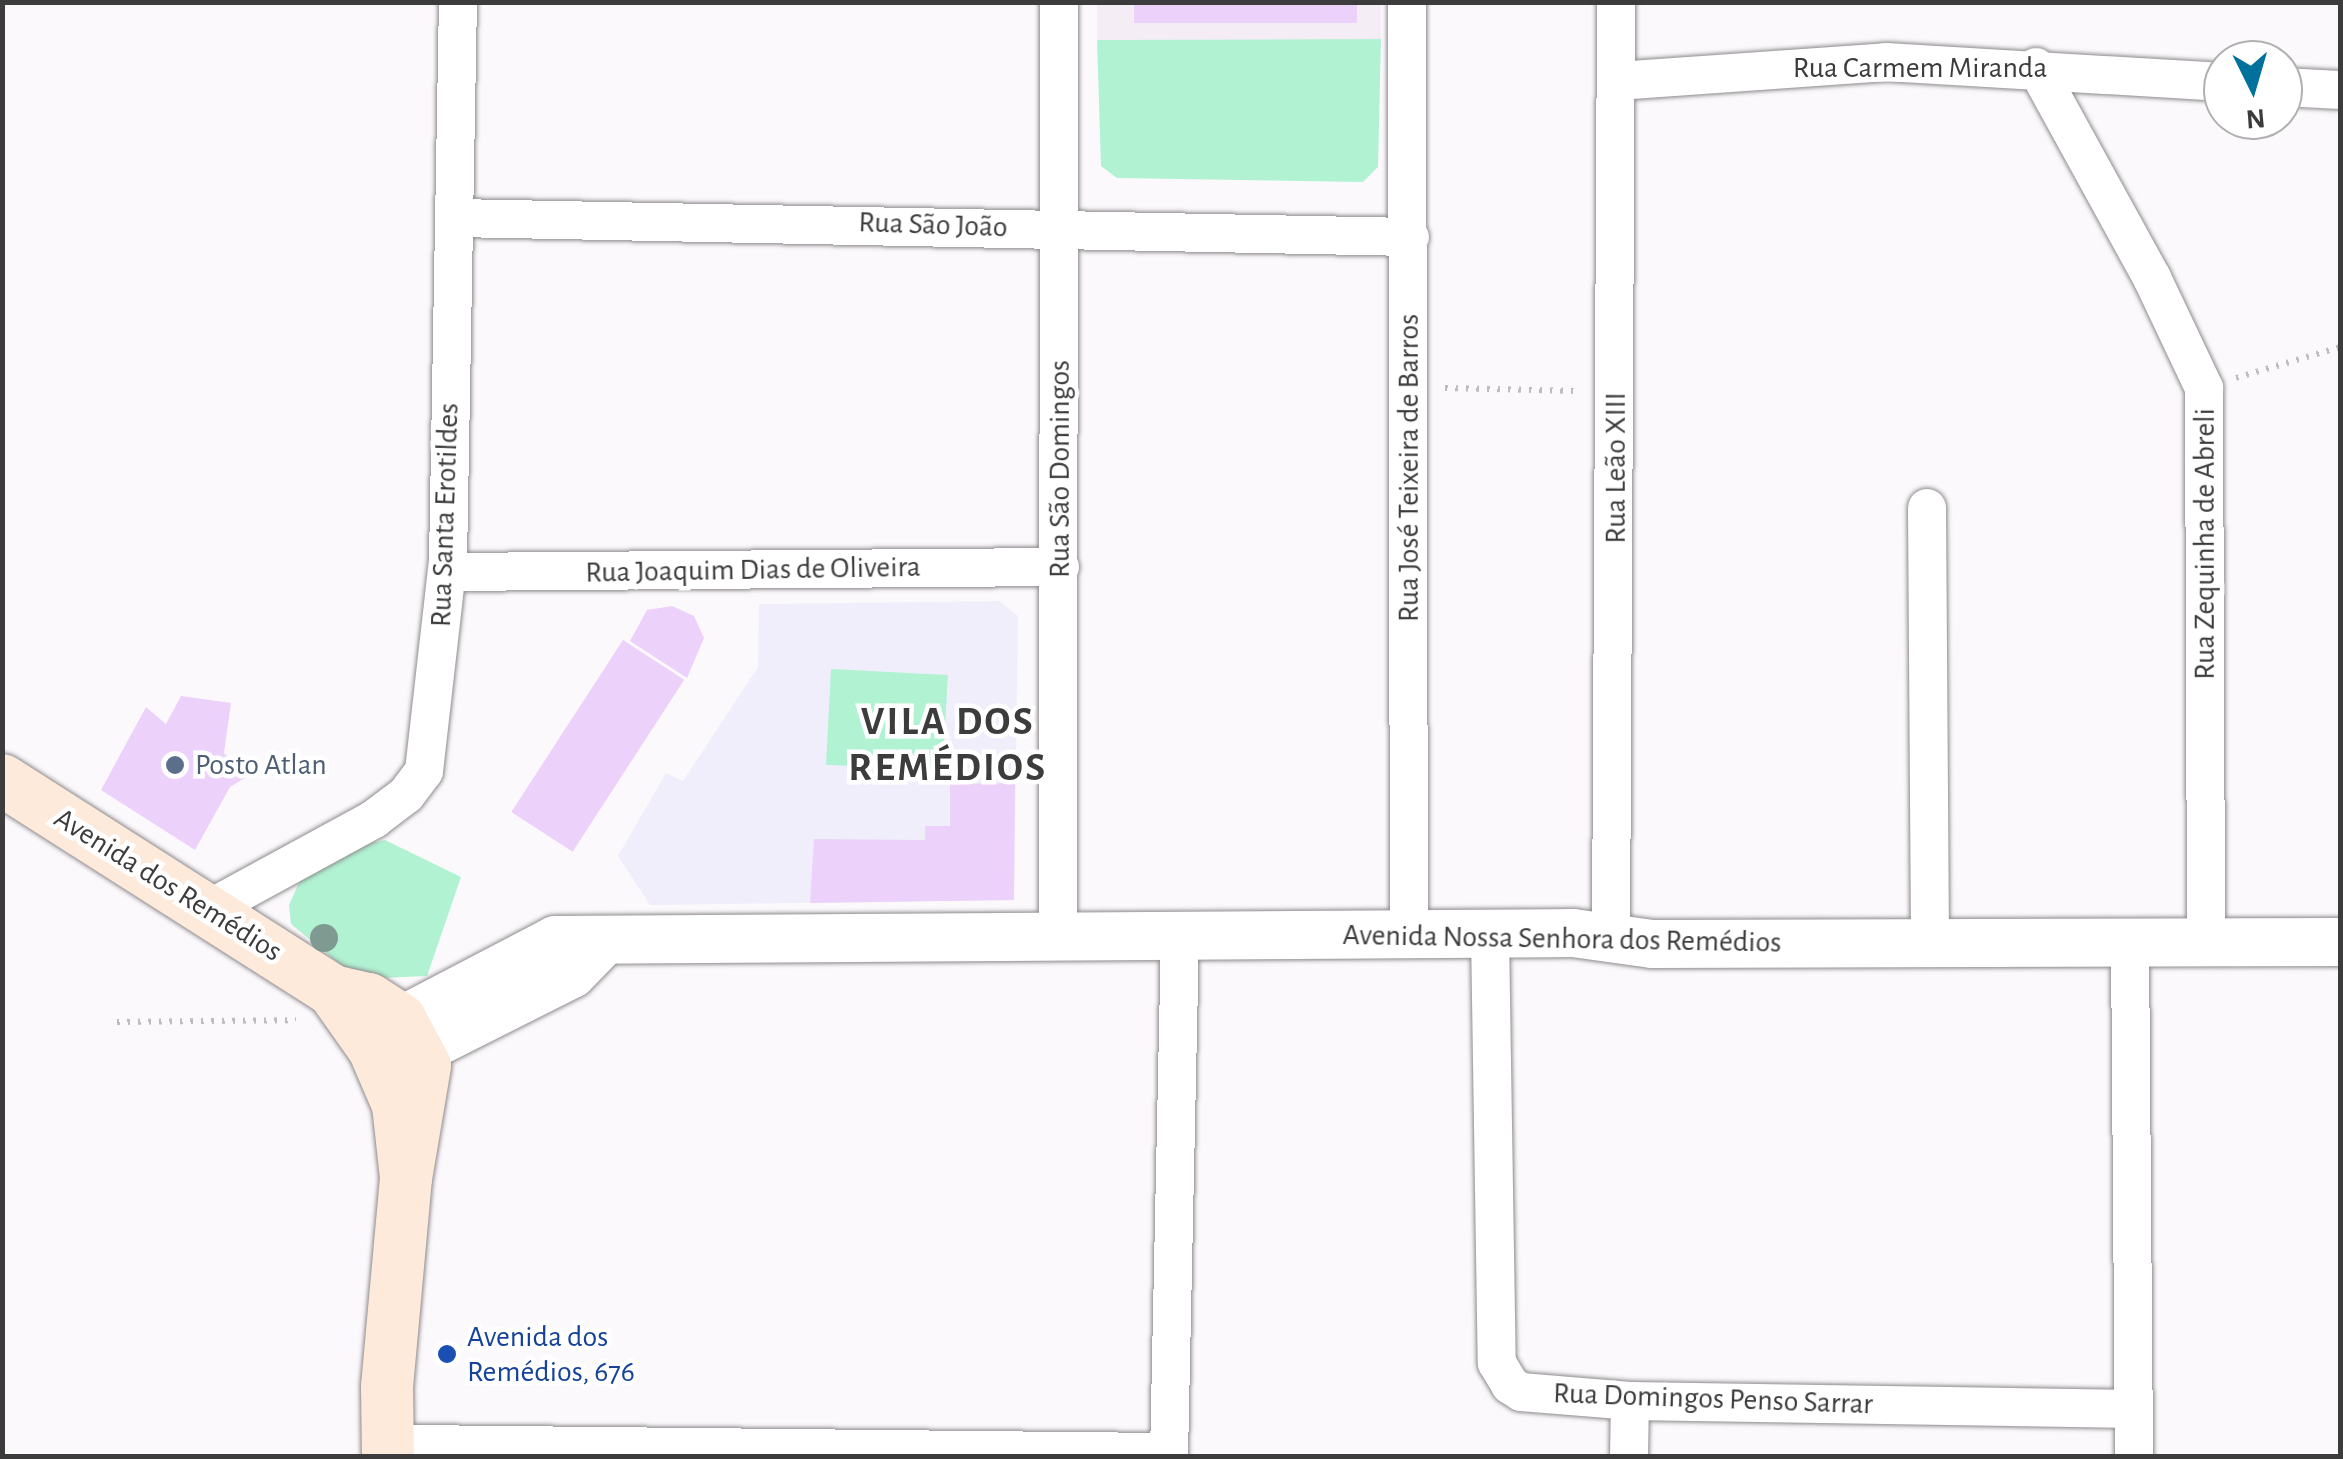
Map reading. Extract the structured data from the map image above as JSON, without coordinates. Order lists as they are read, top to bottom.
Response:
{
  "streets": {
    "main road": ["Avenida dos Remédios"],
    "street": [
      "Rua Carmem Miranda",
      "Rua São João",
      "Rua José Teixeira de Barros",
      "Rua Leão XIII",
      "Rua São Domingos",
      "Rua Santa Erotildes",
      "Rua Zequinha de Abreli",
      "Rua Joaquim Dias de Oliveira",
      "Avenida Nossa Senhora dos Remédios",
      "Rua Domingos Penso Sarrar"
    ]
  },
  "crossings": [
    ["Rua Carmem Miranda", "Rua Leão XIII"],
    ["Rua Carmem Miranda", "Rua Zequinha de Abreli"],
    ["Rua São João", "Rua José Teixeira de Barros"],
    ["Rua São João", "Rua São Domingos"],
    ["Rua São João", "Rua Santa Erotildes"],
    ["Rua José Teixeira de Barros", "Avenida Nossa Senhora dos Remédios"],
    ["Rua Leão XIII", "Avenida Nossa Senhora dos Remédios"],
    ["Rua São Domingos", "Rua Joaquim Dias de Oliveira"],
    ["Rua São Domingos", "Avenida Nossa Senhora dos Remédios"],
    ["Rua Santa Erotildes", "Rua Joaquim Dias de Oliveira"],
    ["Rua Santa Erotildes", "Avenida dos Remédios"],
    ["Rua Zequinha de Abreli", "Avenida Nossa Senhora dos Remédios"],
    ["Avenida dos Remédios", "Avenida Nossa Senhora dos Remédios"],
    ["Avenida Nossa Senhora dos Remédios", "Rua Domingos Penso Sarrar"]
  ],
  "districts": ["VILA DOS REMÉDIOS"],
  "places": ["Posto Atlan", "Avenida dos Remédios, 676"],
  "north": "bottom"
}
